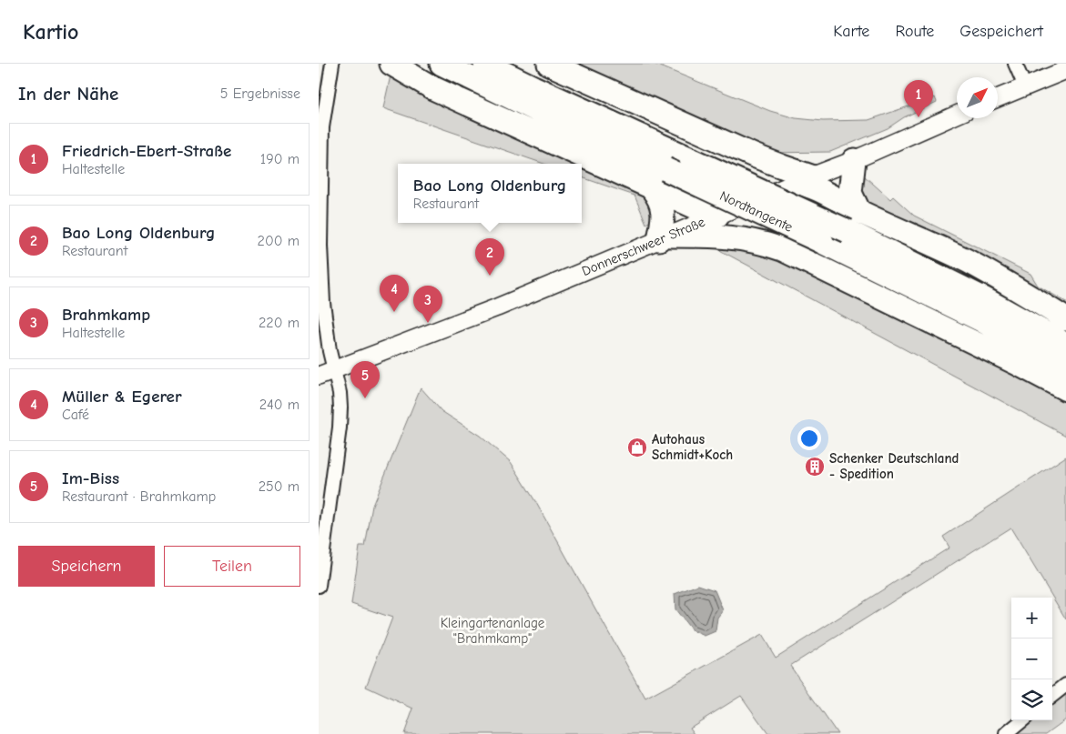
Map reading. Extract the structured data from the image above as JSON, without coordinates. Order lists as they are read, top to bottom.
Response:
{
  "streets": {
    "highway": ["Nordtangente"],
    "main road": ["Donnerschweer Straße"]
  },
  "parks": ["Kleingartenanlage \"Brahmkamp\""],
  "places": {
    "shop": ["Autohaus Schmidt+Koch"],
    "building": ["Schenker Deutschland - Spedition"]
  },
  "north": "top right",
  "page": {
    "header": "Kartio",
    "nav": ["Karte", "Route", "Gespeichert"],
    "heading": ["In der Nähe", "5 Ergebnisse"],
    "pins": [
      "1",
      "2",
      "4",
      "3",
      "5"
    ],
    "list": [
      {
        "mark": "1",
        "name": "Friedrich-Ebert-Straße",
        "note": "Haltestelle",
        "value": "190 m"
      },
      {
        "mark": "2",
        "name": "Bao Long Oldenburg",
        "note": "Restaurant",
        "value": "200 m"
      },
      {
        "mark": "3",
        "name": "Brahmkamp",
        "note": "Haltestelle",
        "value": "220 m"
      },
      {
        "mark": "4",
        "name": "Müller & Egerer",
        "note": "Café",
        "value": "240 m"
      },
      {
        "mark": "5",
        "name": "Im-Biss",
        "note": "Restaurant · Brahmkamp",
        "value": "250 m"
      }
    ],
    "popup": ["Bao Long Oldenburg", "Restaurant"],
    "buttons": ["Speichern", "Teilen"],
    "map_buttons": ["+", "−"]
  }
}
